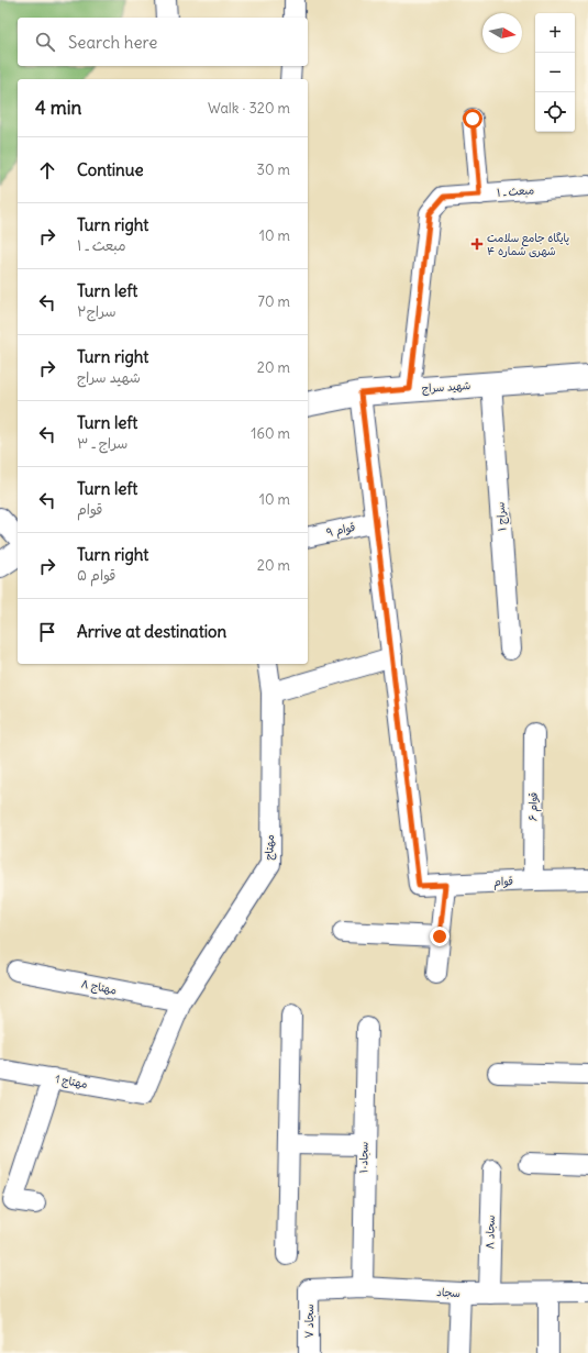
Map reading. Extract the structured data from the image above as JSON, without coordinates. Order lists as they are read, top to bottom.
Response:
{
  "streets": {
    "street": [
      "مبعث ـ ۱",
      "شهید سراج",
      "سراج ۱",
      "قوام ۹",
      "قوام ۶",
      "مهتاج",
      "قوام",
      "مهتاج ۸",
      "مهتاج 1",
      "سجاد۱۰",
      "سجاد ۸",
      "سجاد",
      "سجاد ۷"
    ]
  },
  "crossings": [
    ["مبعث ـ ۱", "شهید سراج"],
    ["شهید سراج", "سراج ۱"],
    ["قوام ۶", "قوام"],
    ["مهتاج", "مهتاج ۸"],
    ["مهتاج", "مهتاج 1"],
    ["سجاد۱۰", "سجاد"],
    ["سجاد ۸", "سجاد"],
    ["سجاد", "سجاد ۷"]
  ],
  "places": {
    "health": ["پایگاه جامع سلامت شهری شماره ۴"]
  },
  "north": "right",
  "page": {
    "map_buttons": ["+", "−"],
    "search": "Search here",
    "heading": ["4 min", "Walk · 320 m"],
    "list": [
      ["Continue", "30 m"],
      ["Turn right", "مبعث ـ ۱", "10 m"],
      ["Turn left", "سراج۲", "70 m"],
      ["Turn right", "شهید سراج", "20 m"],
      ["Turn left", "سراج ـ ۳", "160 m"],
      ["Turn left", "قوام", "10 m"],
      ["Turn right", "قوام ۵", "20 m"],
      "Arrive at destination"
    ]
  }
}
